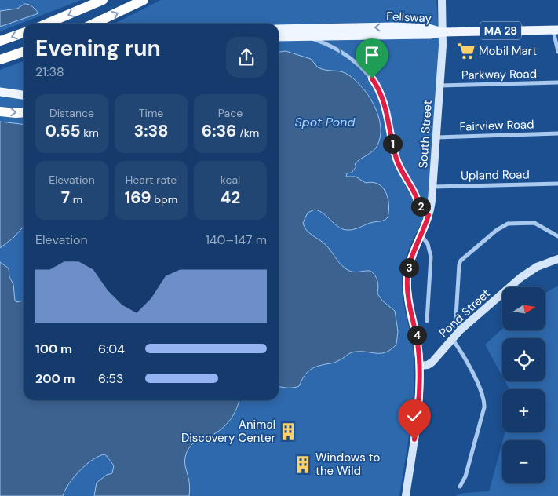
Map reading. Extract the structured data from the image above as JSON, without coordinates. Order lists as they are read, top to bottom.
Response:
{
  "streets": {
    "main road": [
      "Fellsway",
      "MA 28",
      "South Street",
      "Pond Street"
    ],
    "street": ["Parkway Road", "Fairview Road", "Upland Road"]
  },
  "crossings": [
    ["Fellsway", "MA 28"],
    ["Fellsway", "South Street"],
    ["MA 28", "South Street"],
    ["Parkway Road", "South Street"],
    ["Fairview Road", "South Street"],
    ["South Street", "Upland Road"],
    ["South Street", "Pond Street"]
  ],
  "water": ["Spot Pond"],
  "places": {
    "supermarket": ["Mobil Mart"],
    "building": ["Animal Discovery Center", "Windows to the Wild"]
  },
  "north": "right",
  "page": {
    "heading": ["Evening run", "21:38"],
    "stats": [
      ["Distance", "0.55 km"],
      ["Time", "3:38"],
      ["Pace", "6:36 /km"],
      ["Elevation", "7 m"],
      ["Heart rate", "169 bpm"],
      ["kcal", "42"]
    ],
    "pins": [
      "1",
      "2",
      "3",
      "4"
    ],
    "chart": ["Elevation", "140–147 m"],
    "map_buttons": ["+", "−"],
    "list": [
      {
        "name": "100 m",
        "note": "6:04"
      },
      {
        "name": "200 m",
        "note": "6:53"
      }
    ]
  }
}
